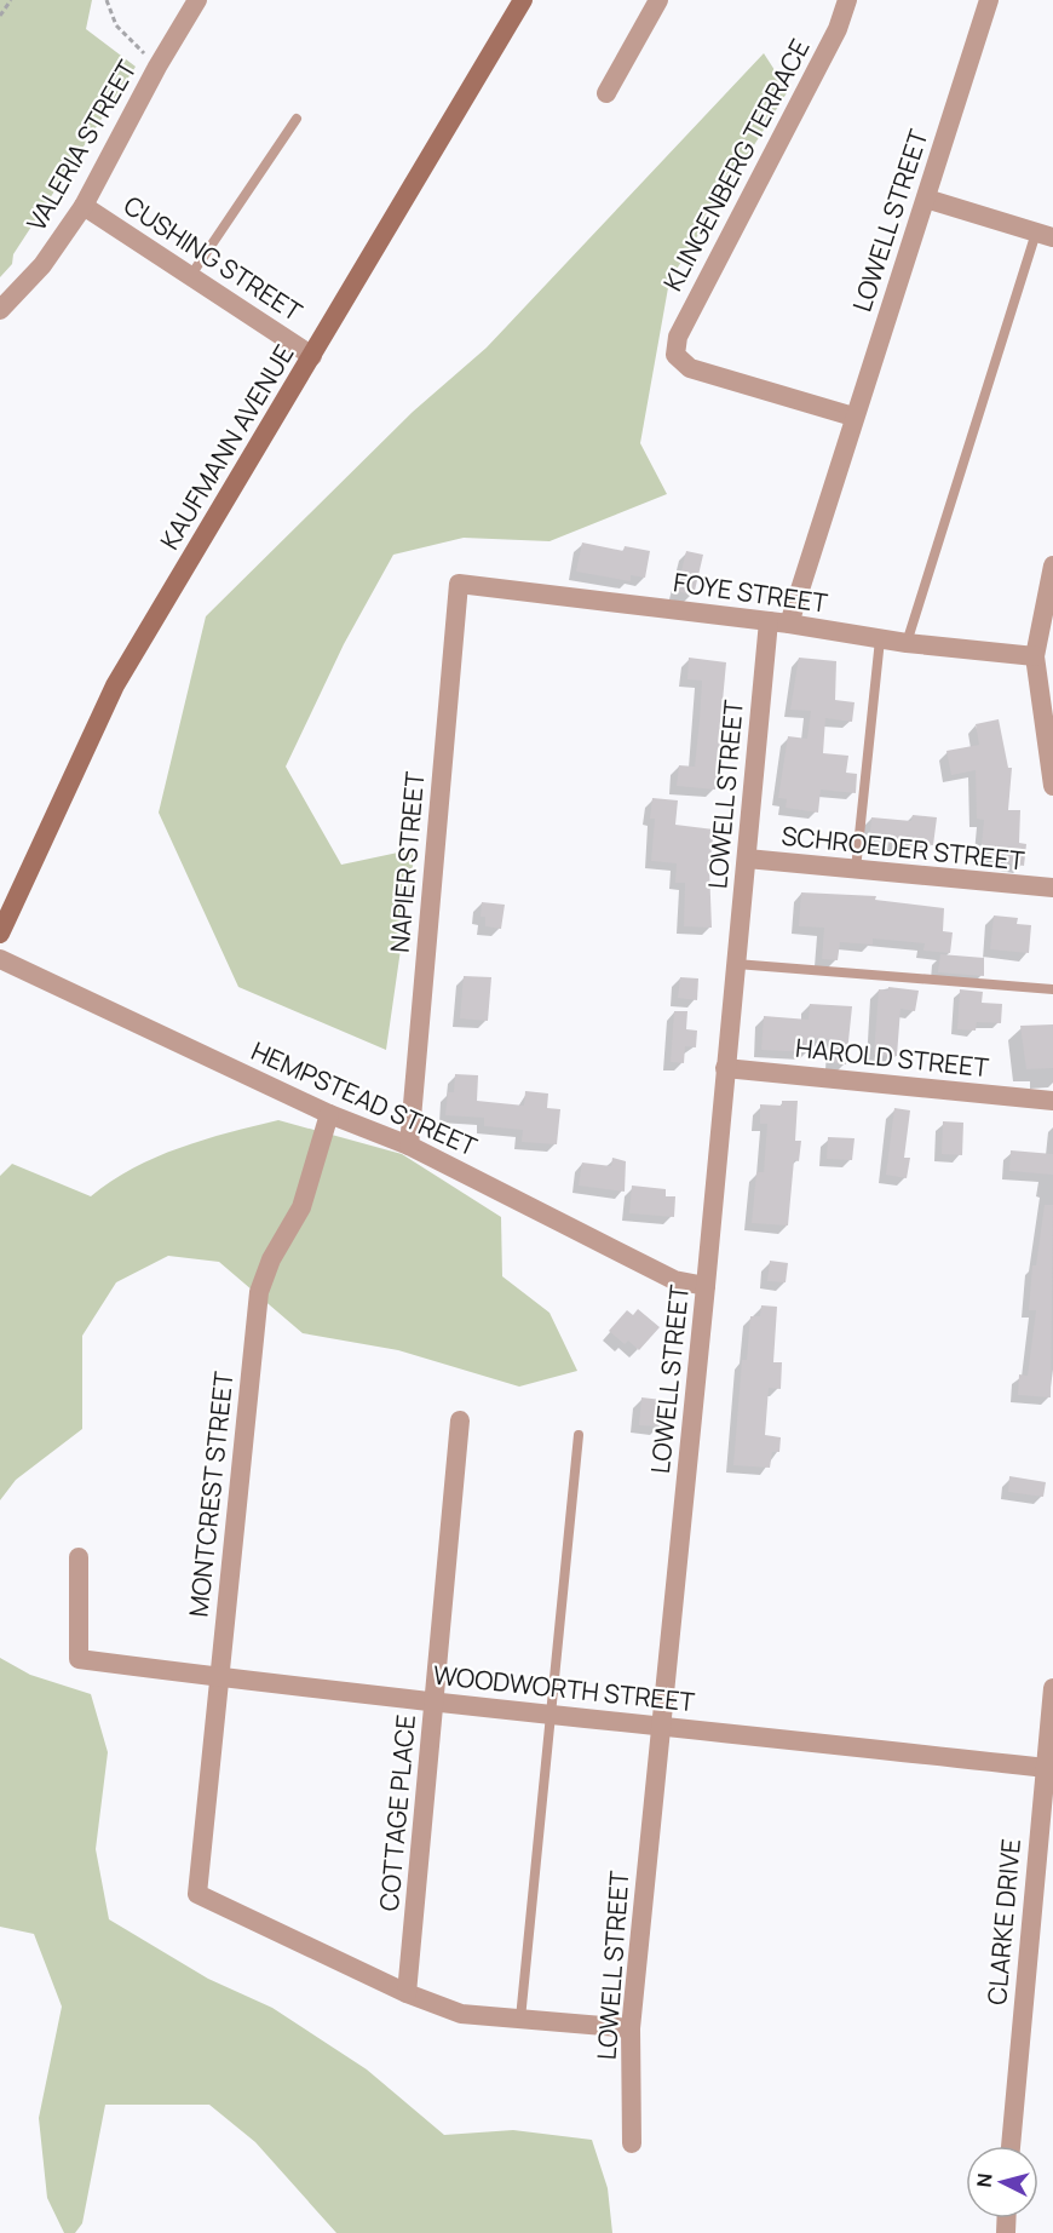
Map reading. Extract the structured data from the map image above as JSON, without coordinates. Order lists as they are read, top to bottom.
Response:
{
  "streets": {
    "main road": ["KAUFMANN AVENUE"],
    "street": [
      "VALERIA STREET",
      "KLINGENBERG TERRACE",
      "LOWELL STREET",
      "CUSHING STREET",
      "FOYE STREET",
      "SCHROEDER STREET",
      "NAPIER STREET",
      "HAROLD STREET",
      "HEMPSTEAD STREET",
      "MONTCREST STREET",
      "WOODWORTH STREET",
      "COTTAGE PLACE",
      "CLARKE DRIVE"
    ]
  },
  "crossings": [
    ["VALERIA STREET", "CUSHING STREET"],
    ["KLINGENBERG TERRACE", "LOWELL STREET"],
    ["LOWELL STREET", "FOYE STREET"],
    ["LOWELL STREET", "SCHROEDER STREET"],
    ["LOWELL STREET", "HAROLD STREET"],
    ["LOWELL STREET", "HEMPSTEAD STREET"],
    ["LOWELL STREET", "WOODWORTH STREET"],
    ["CUSHING STREET", "KAUFMANN AVENUE"],
    ["FOYE STREET", "NAPIER STREET"],
    ["NAPIER STREET", "HEMPSTEAD STREET"],
    ["HEMPSTEAD STREET", "MONTCREST STREET"],
    ["MONTCREST STREET", "WOODWORTH STREET"],
    ["MONTCREST STREET", "COTTAGE PLACE"],
    ["WOODWORTH STREET", "COTTAGE PLACE"],
    ["WOODWORTH STREET", "CLARKE DRIVE"]
  ],
  "north": "left"
}
